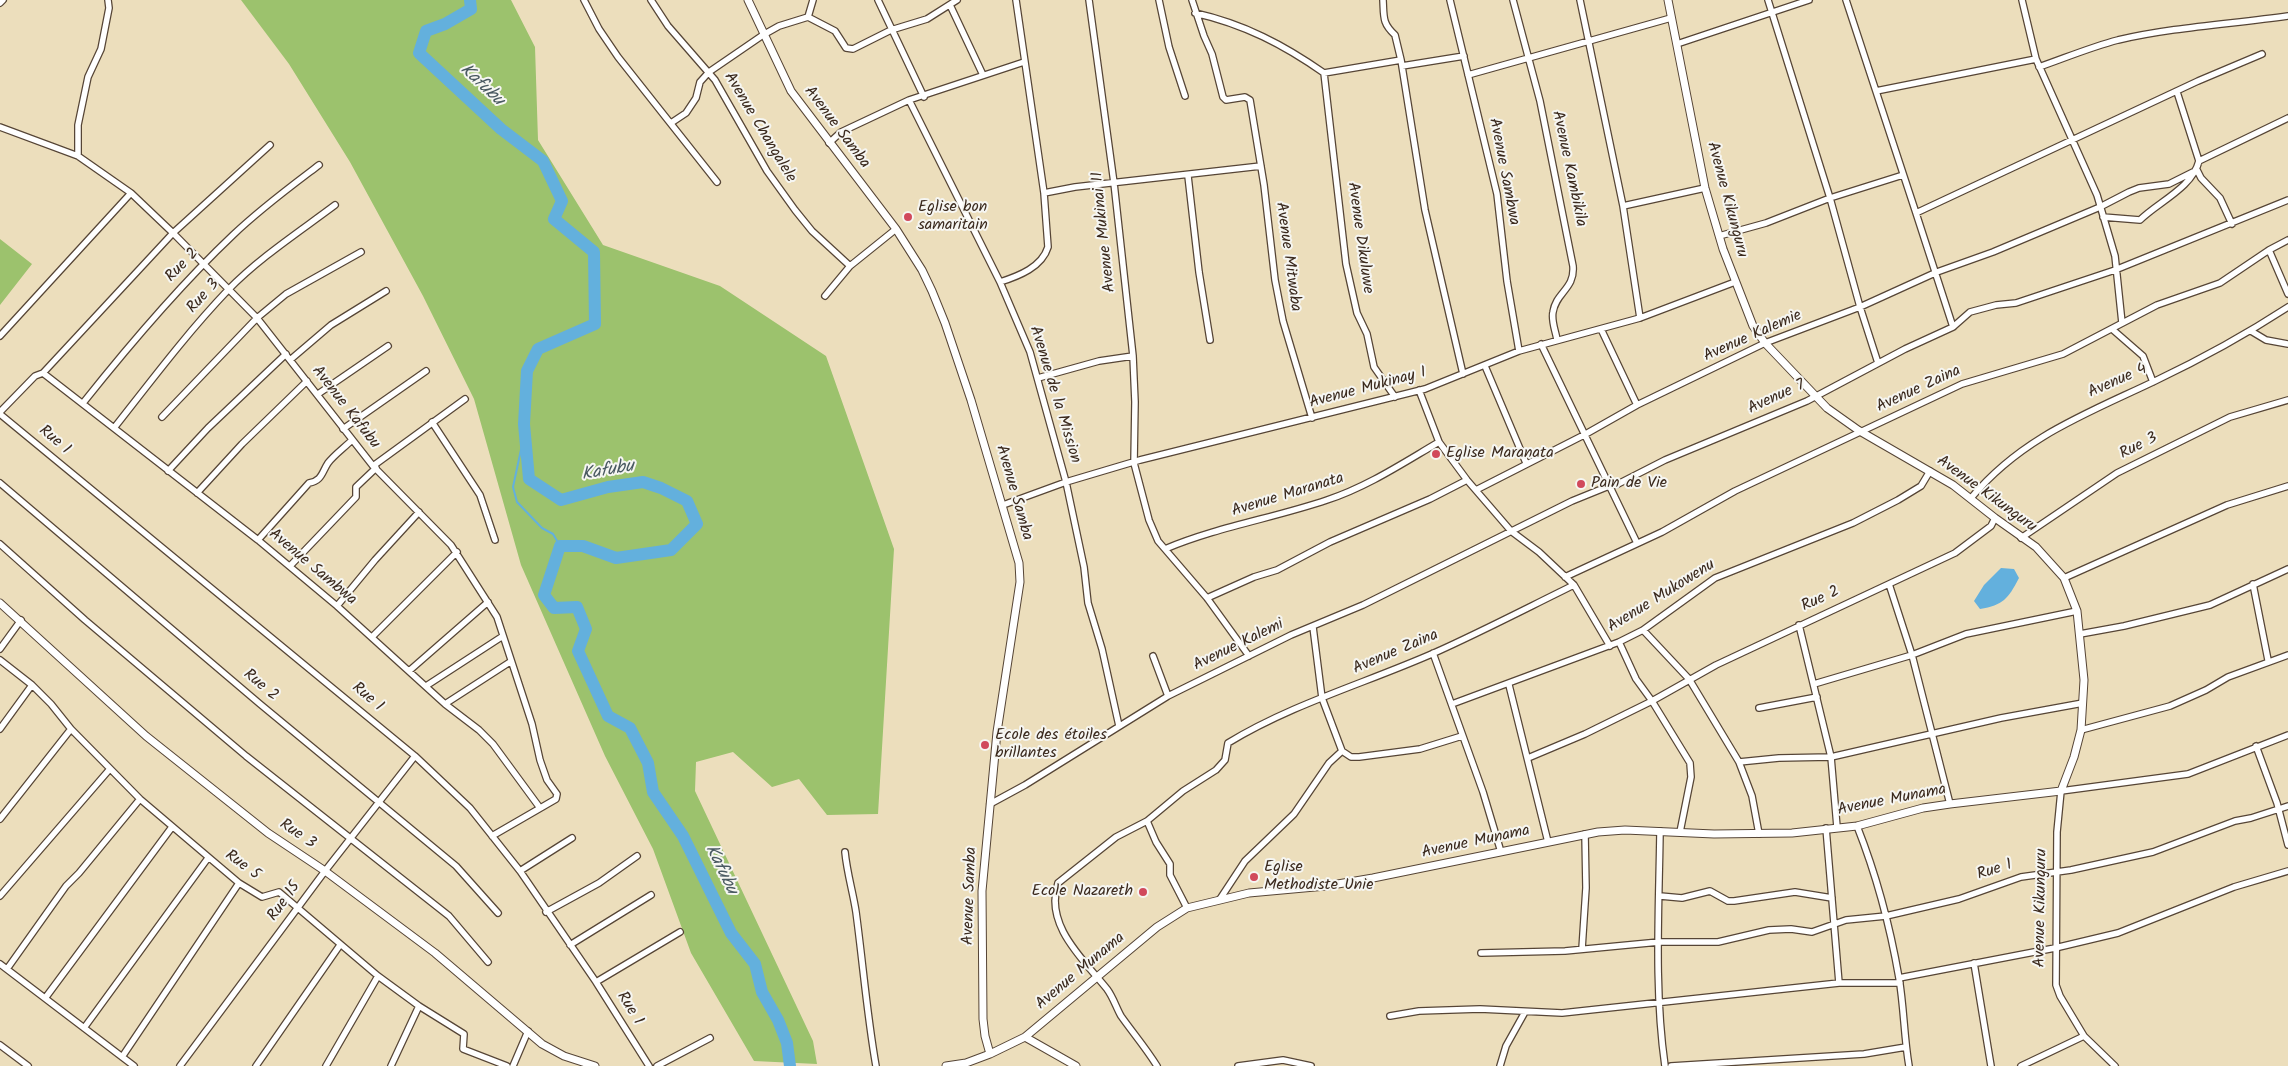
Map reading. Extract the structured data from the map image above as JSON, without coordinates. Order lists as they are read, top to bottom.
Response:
{
  "streets": {
    "street": [
      "Avenue Changalele",
      "Avenue Samba",
      "Avenue Kambikila",
      "Avenue Sambwa",
      "Avenue Kikunguru",
      "Avenue Mukinai II",
      "Avenue Dikuluwe",
      "Avenue Mitwaba",
      "Rue 2",
      "Rue 3",
      "Avenue Kalemie",
      "Avenue 4",
      "Avenue Mukinay I",
      "Avenue Zaina",
      "Avenue de la Mission",
      "Avenue 7",
      "Avenue Kafubu",
      "Rue 1",
      "Avenue Maranata",
      "Avenue Mukowenu",
      "Avenue Kalemi",
      "Avenue Munama",
      "Rue 5",
      "Rue 15"
    ]
  },
  "crossings": [
    ["Avenue Samba", "Avenue Mukinay I"],
    ["Avenue Samba", "Avenue Kalemi"],
    ["Avenue Samba", "Avenue Munama"],
    ["Avenue Kambikila", "Avenue Mukinay I"],
    ["Avenue Sambwa", "Rue 2"],
    ["Avenue Sambwa", "Rue 3"],
    ["Avenue Sambwa", "Avenue Mukinay I"],
    ["Avenue Sambwa", "Avenue Kafubu"],
    ["Avenue Sambwa", "Rue 1"],
    ["Avenue Kikunguru", "Rue 2"],
    ["Avenue Kikunguru", "Rue 3"],
    ["Avenue Kikunguru", "Avenue Kalemie"],
    ["Avenue Kikunguru", "Avenue 4"],
    ["Avenue Kikunguru", "Avenue Mukinay I"],
    ["Avenue Kikunguru", "Avenue Zaina"],
    ["Avenue Kikunguru", "Avenue 7"],
    ["Avenue Kikunguru", "Rue 1"],
    ["Avenue Kikunguru", "Avenue Mukowenu"],
    ["Avenue Kikunguru", "Avenue Munama"],
    ["Avenue Mukinai II", "Avenue Mukinay I"],
    ["Avenue Mukinai II", "Avenue Maranata"],
    ["Avenue Mukinai II", "Avenue Kalemi"],
    ["Avenue Dikuluwe", "Avenue Mukinay I"],
    ["Avenue Mitwaba", "Avenue Mukinay I"],
    ["Rue 2", "Avenue Kafubu"],
    ["Rue 2", "Rue 15"],
    ["Rue 3", "Avenue Kafubu"],
    ["Rue 3", "Rue 15"],
    ["Avenue Mukinay I", "Avenue de la Mission"],
    ["Avenue de la Mission", "Avenue Kalemi"],
    ["Avenue 7", "Avenue Kalemi"],
    ["Avenue Kafubu", "Rue 1"],
    ["Rue 1", "Rue 15"],
    ["Rue 5", "Rue 15"]
  ],
  "water": ["Kafubu"],
  "places": [
    "Eglise bon samaritain",
    "Eglise Maranata",
    "Pain de Vie",
    "Ecole des étoiles brillantes",
    "Eglise Methodiste Unie",
    "Ecole Nazareth"
  ]
}
